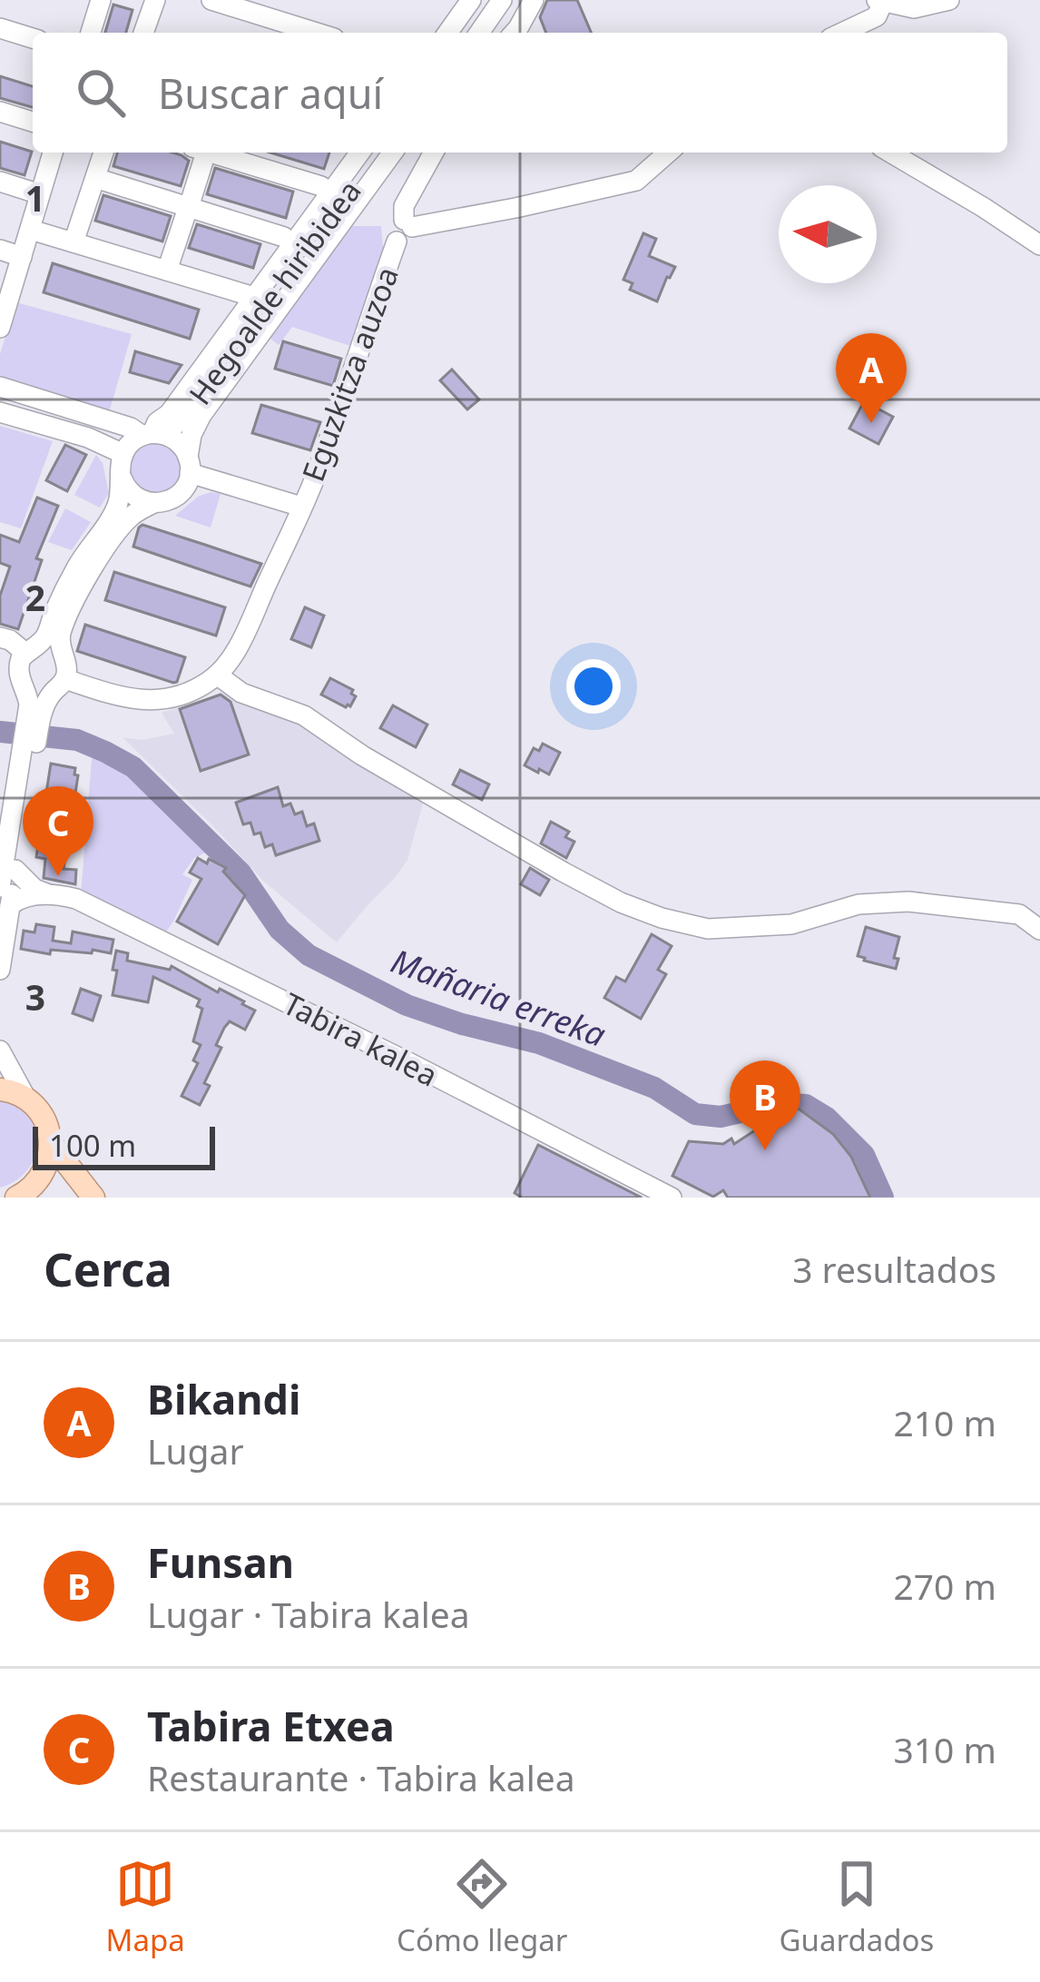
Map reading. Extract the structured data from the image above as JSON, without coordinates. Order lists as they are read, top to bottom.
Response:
{
  "streets": {
    "street": ["Hegoalde hiribidea", "Eguzkitza auzoa", "Tabira kalea"]
  },
  "crossings": [
    ["Hegoalde hiribidea", "Eguzkitza auzoa"]
  ],
  "water": ["Mañaria erreka"],
  "scale_bar": "100 m",
  "north": "left",
  "page": {
    "search": "Buscar aquí",
    "pins": ["A", "C", "B"],
    "scale": "100 m",
    "heading": ["Cerca", "3 resultados"],
    "list": [
      {
        "mark": "A",
        "name": "Bikandi",
        "note": "Lugar",
        "value": "210 m"
      },
      {
        "mark": "B",
        "name": "Funsan",
        "note": "Lugar · Tabira kalea",
        "value": "270 m"
      },
      {
        "mark": "C",
        "name": "Tabira Etxea",
        "note": "Restaurante · Tabira kalea",
        "value": "310 m"
      }
    ],
    "nav": ["Mapa", "Cómo llegar", "Guardados"]
  },
  "grid": {
    "rows": ["1", "2", "3"]
  }
}
